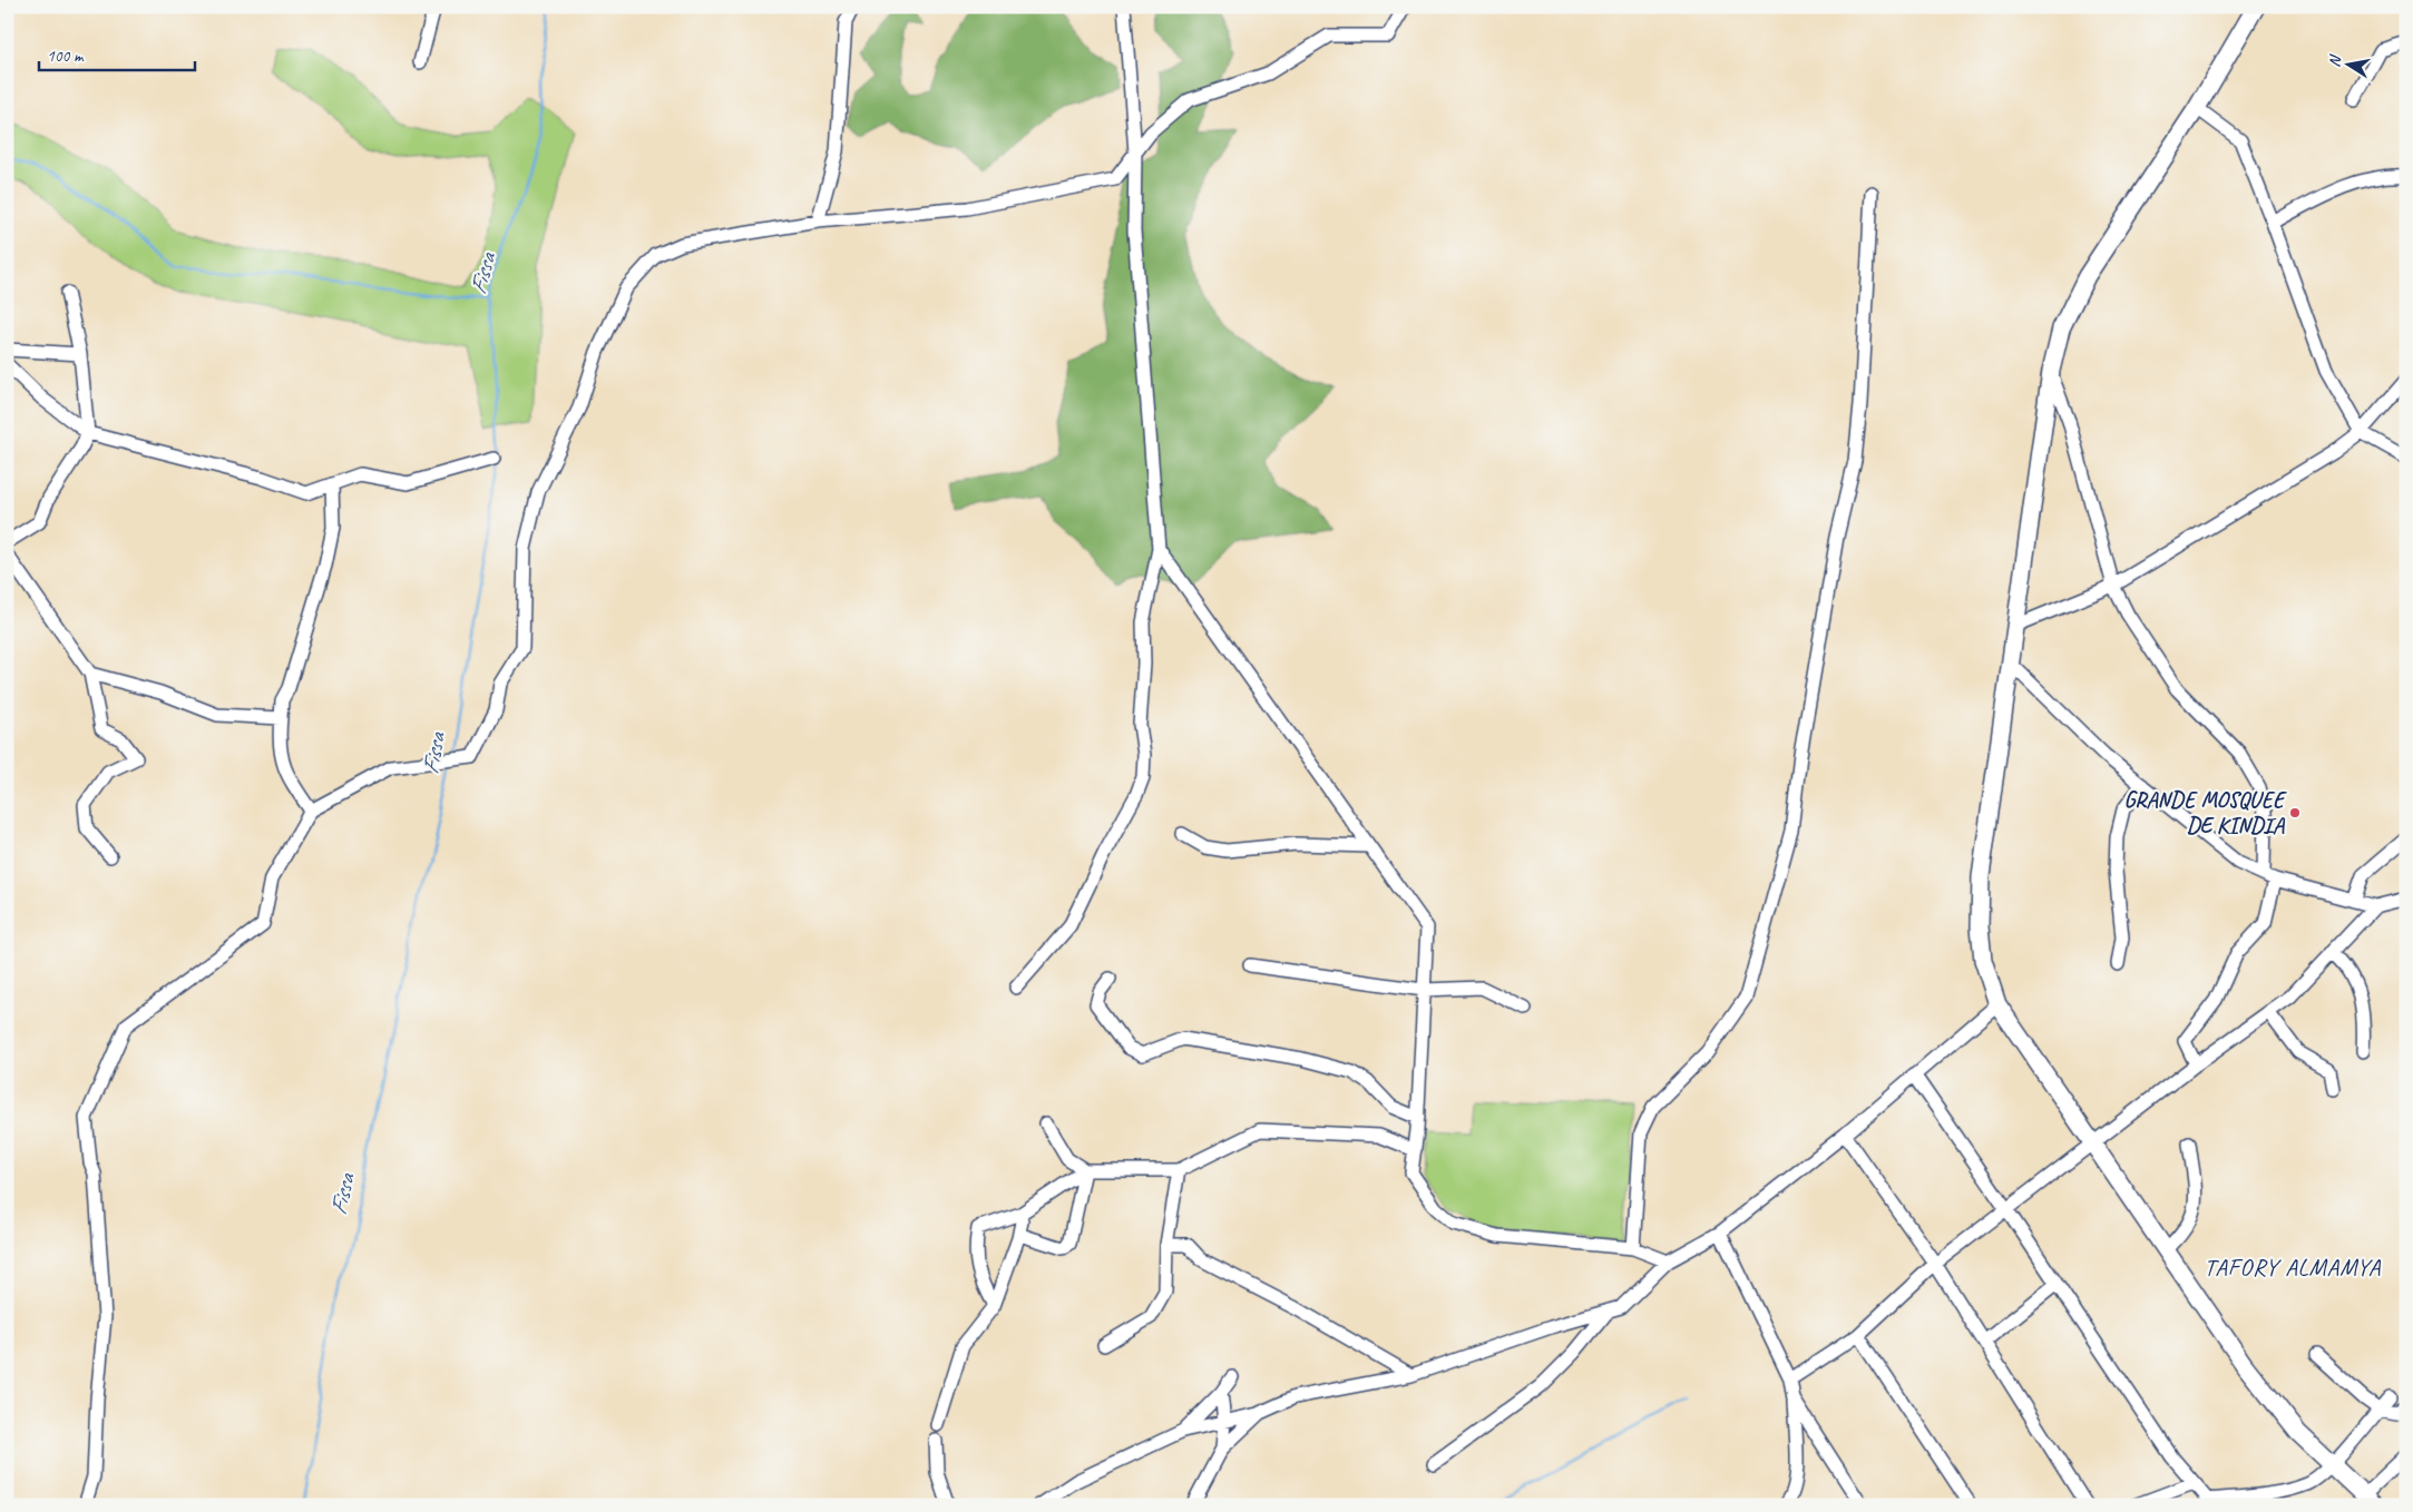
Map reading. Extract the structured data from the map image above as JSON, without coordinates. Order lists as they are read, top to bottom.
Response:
{
  "districts": ["TAFORY ALMAMYA"],
  "water": ["Fissa"],
  "places": ["GRANDE MOSQUEE DE KINDIA"],
  "scale_bar": "100 m",
  "north": "left"
}
